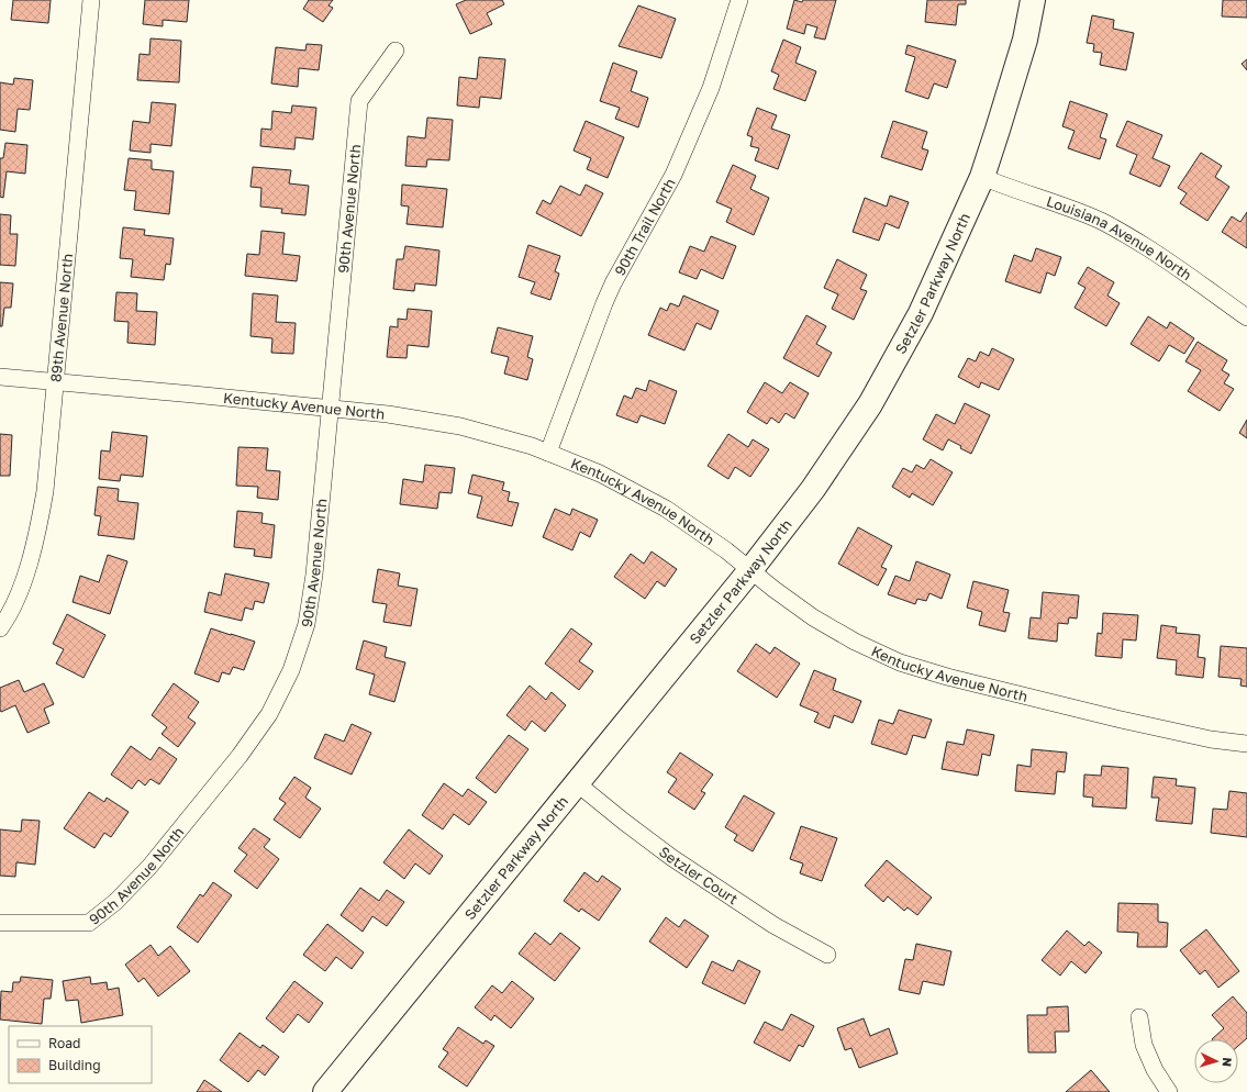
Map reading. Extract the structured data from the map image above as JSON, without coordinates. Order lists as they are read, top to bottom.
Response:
{
  "streets": {
    "street": [
      "90th Avenue North",
      "90th Trail North",
      "Louisiana Avenue North",
      "Setzler Parkway North",
      "89th Avenue North",
      "Kentucky Avenue North",
      "Setzler Court"
    ]
  },
  "crossings": [
    ["90th Avenue North", "Kentucky Avenue North"],
    ["90th Trail North", "Kentucky Avenue North"],
    ["Louisiana Avenue North", "Setzler Parkway North"],
    ["Setzler Parkway North", "Kentucky Avenue North"],
    ["Setzler Parkway North", "Setzler Court"],
    ["89th Avenue North", "Kentucky Avenue North"]
  ],
  "legend": ["Road", "Building"],
  "north": "right"
}
